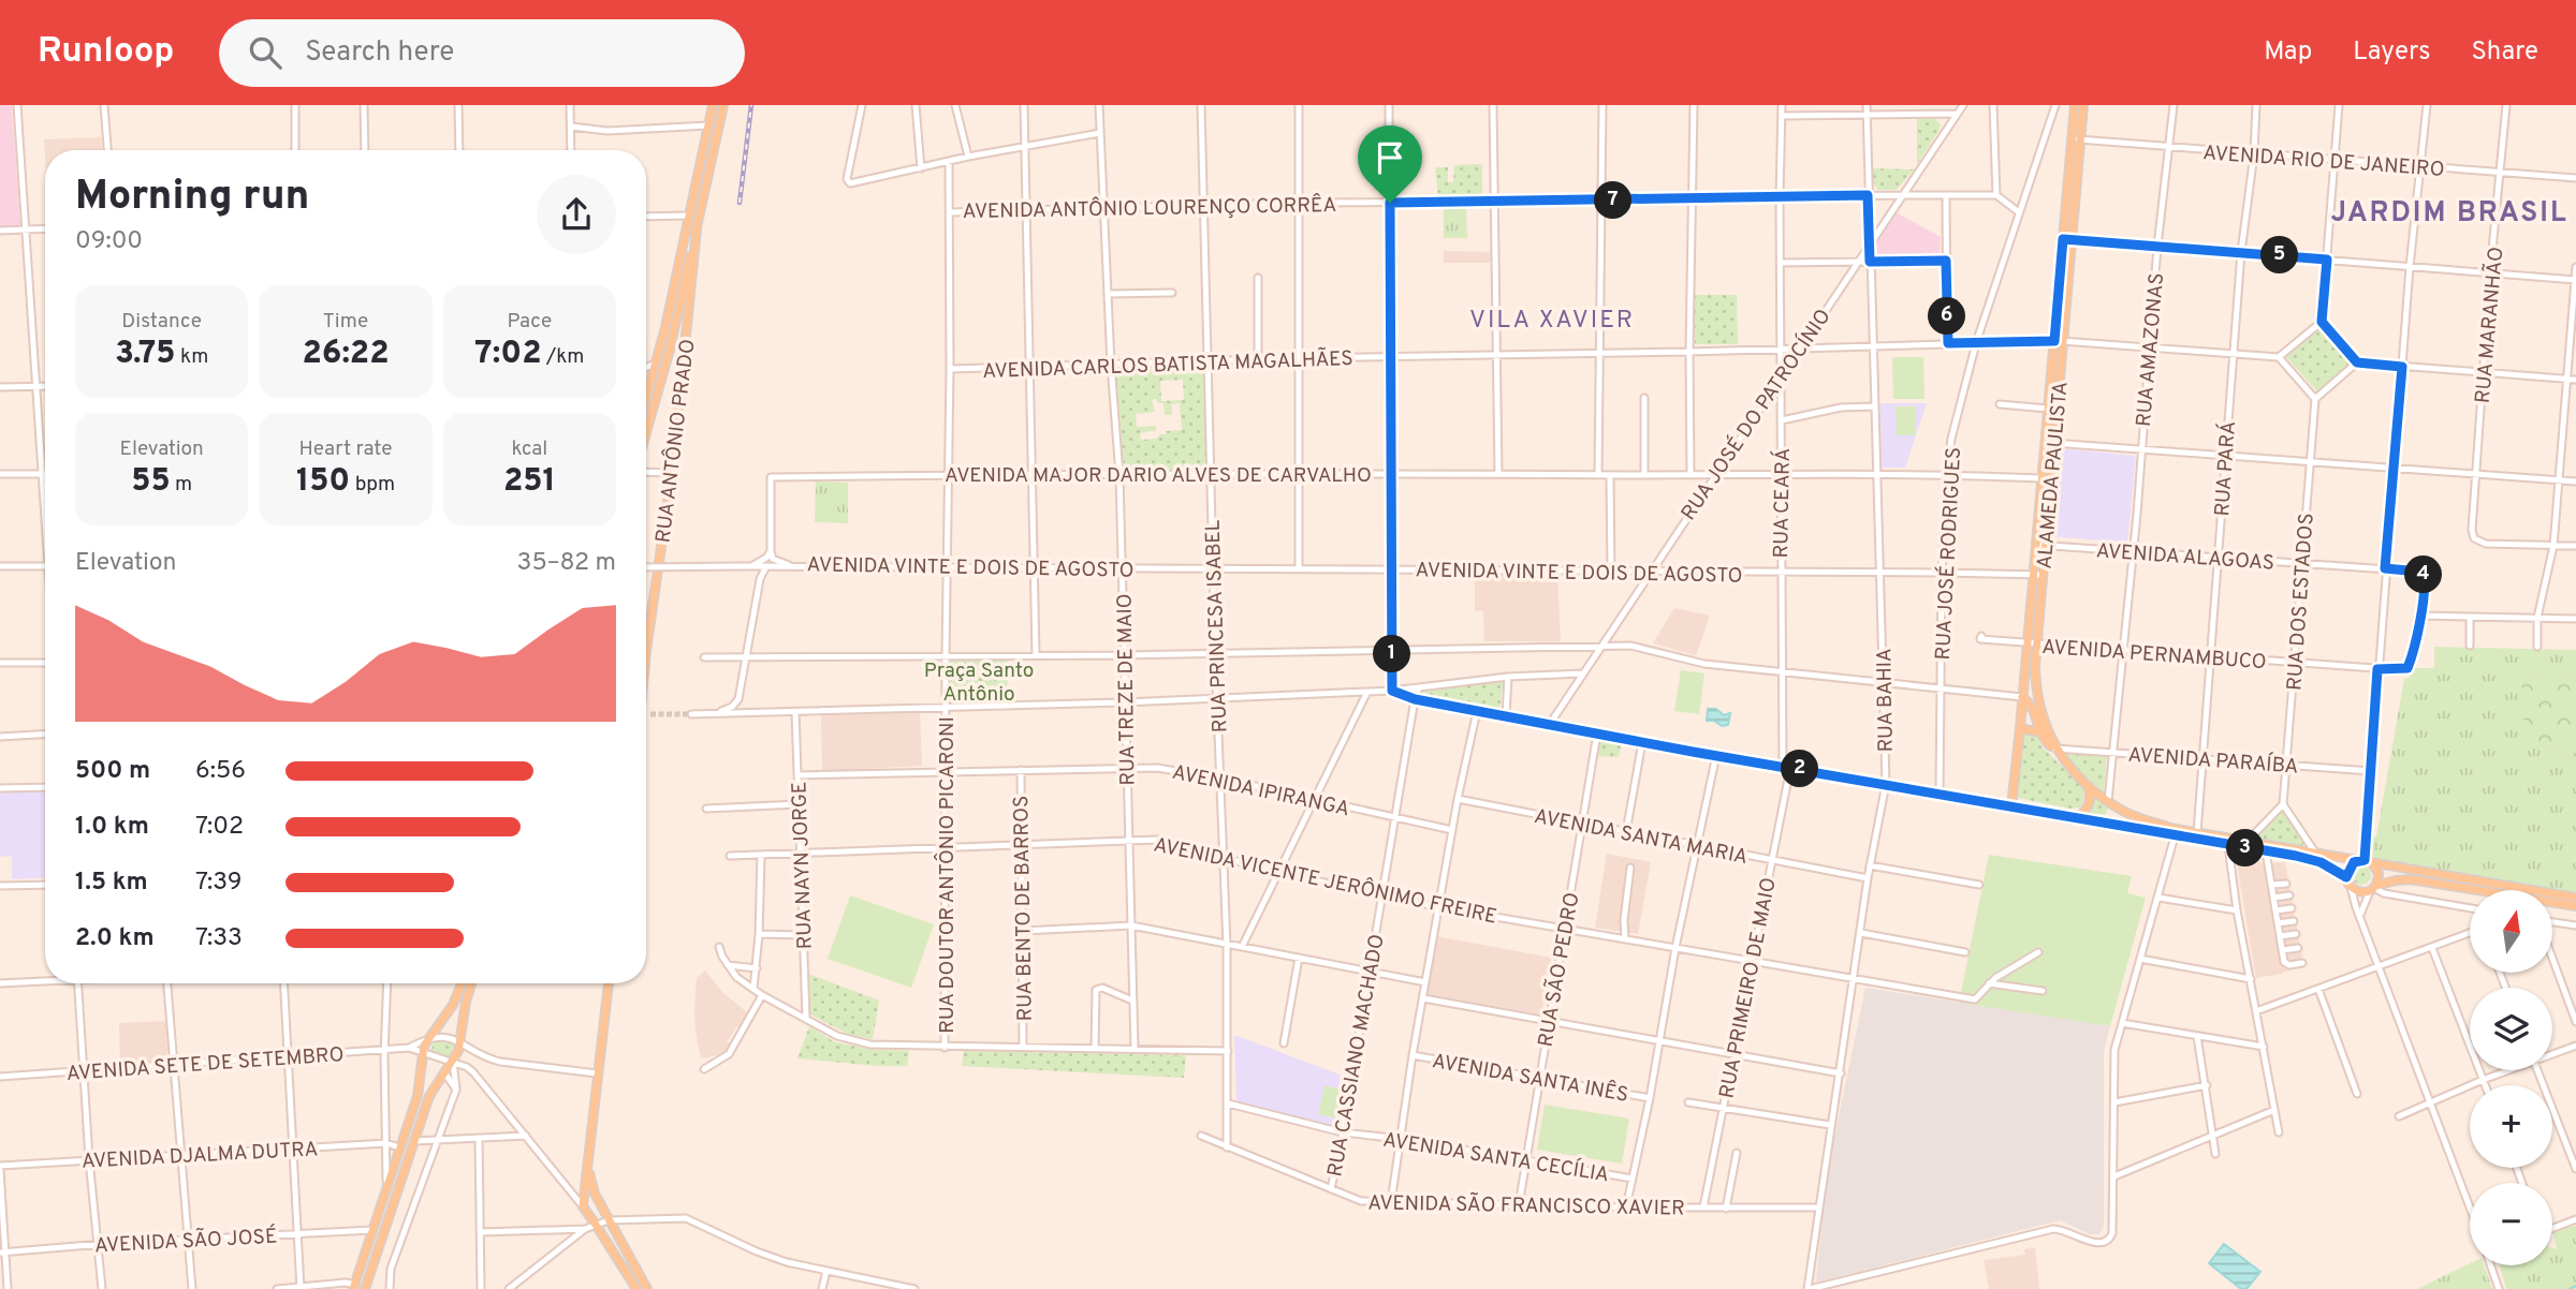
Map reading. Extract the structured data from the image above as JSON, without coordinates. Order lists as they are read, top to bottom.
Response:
{
  "streets": {
    "main road": ["RUA ANTÔNIO PRADO", "ALAMEDA PAULISTA"],
    "street": [
      "AVENIDA RIO DE JANEIRO",
      "AVENIDA ANTÔNIO LOURENÇO CORRÊA",
      "RUA MARANHÃO",
      "RUA AMAZONAS",
      "AVENIDA CARLOS BATISTA MAGALHÃES",
      "RUA JOSÉ DO PATROCÍNIO",
      "RUA PARÁ",
      "AVENIDA MAJOR DARIO ALVES DE CARVALHO",
      "RUA CEARÁ",
      "RUA JOSÉ RODRIGUES",
      "AVENIDA ALAGOAS",
      "AVENIDA VINTE E DOIS DE AGOSTO",
      "RUA DOS ESTADOS",
      "RUA PRINCESA ISABEL",
      "AVENIDA PERNAMBUCO",
      "RUA TREZE DE MAIO",
      "RUA BAHIA",
      "AVENIDA PARAÍBA",
      "AVENIDA IPIRANGA",
      "AVENIDA SANTA MARIA",
      "RUA NAYN JORGE",
      "RUA DOUTOR ANTÔNIO PICARONI",
      "AVENIDA VICENTE JERÔNIMO FREIRE",
      "RUA BENTO DE BARROS",
      "RUA SÃO PEDRO",
      "RUA PRIMEIRO DE MAIO",
      "RUA CASSIANO MACHADO",
      "AVENIDA SETE DE SETEMBRO",
      "AVENIDA SANTA INÊS",
      "AVENIDA DJALMA DUTRA",
      "AVENIDA SANTA CECÍLIA",
      "AVENIDA SÃO FRANCISCO XAVIER",
      "AVENIDA SÃO JOSÉ"
    ]
  },
  "crossings": [
    ["AVENIDA RIO DE JANEIRO", "RUA MARANHÃO"],
    ["AVENIDA RIO DE JANEIRO", "RUA AMAZONAS"],
    ["AVENIDA RIO DE JANEIRO", "RUA PARÁ"],
    ["AVENIDA RIO DE JANEIRO", "ALAMEDA PAULISTA"],
    ["AVENIDA ANTÔNIO LOURENÇO CORRÊA", "RUA JOSÉ DO PATROCÍNIO"],
    ["AVENIDA ANTÔNIO LOURENÇO CORRÊA", "RUA CEARÁ"],
    ["AVENIDA ANTÔNIO LOURENÇO CORRÊA", "RUA PRINCESA ISABEL"],
    ["AVENIDA ANTÔNIO LOURENÇO CORRÊA", "RUA TREZE DE MAIO"],
    ["AVENIDA ANTÔNIO LOURENÇO CORRÊA", "RUA BAHIA"],
    ["AVENIDA ANTÔNIO LOURENÇO CORRÊA", "RUA DOUTOR ANTÔNIO PICARONI"],
    ["RUA AMAZONAS", "AVENIDA CARLOS BATISTA MAGALHÃES"],
    ["RUA AMAZONAS", "ALAMEDA PAULISTA"],
    ["RUA AMAZONAS", "AVENIDA ALAGOAS"],
    ["RUA AMAZONAS", "AVENIDA PERNAMBUCO"],
    ["RUA AMAZONAS", "AVENIDA PARAÍBA"],
    ["AVENIDA CARLOS BATISTA MAGALHÃES", "RUA JOSÉ DO PATROCÍNIO"],
    ["AVENIDA CARLOS BATISTA MAGALHÃES", "RUA PARÁ"],
    ["AVENIDA CARLOS BATISTA MAGALHÃES", "ALAMEDA PAULISTA"],
    ["AVENIDA CARLOS BATISTA MAGALHÃES", "RUA CEARÁ"],
    ["AVENIDA CARLOS BATISTA MAGALHÃES", "RUA JOSÉ RODRIGUES"],
    ["AVENIDA CARLOS BATISTA MAGALHÃES", "RUA PRINCESA ISABEL"],
    ["AVENIDA CARLOS BATISTA MAGALHÃES", "RUA TREZE DE MAIO"],
    ["AVENIDA CARLOS BATISTA MAGALHÃES", "RUA BAHIA"],
    ["AVENIDA CARLOS BATISTA MAGALHÃES", "RUA DOUTOR ANTÔNIO PICARONI"],
    ["RUA JOSÉ DO PATROCÍNIO", "AVENIDA MAJOR DARIO ALVES DE CARVALHO"],
    ["RUA JOSÉ DO PATROCÍNIO", "RUA CEARÁ"],
    ["RUA JOSÉ DO PATROCÍNIO", "AVENIDA VINTE E DOIS DE AGOSTO"],
    ["RUA JOSÉ DO PATROCÍNIO", "RUA BAHIA"],
    ["RUA PARÁ", "ALAMEDA PAULISTA"],
    ["RUA PARÁ", "AVENIDA ALAGOAS"],
    ["RUA PARÁ", "AVENIDA PERNAMBUCO"],
    ["RUA PARÁ", "AVENIDA PARAÍBA"],
    ["AVENIDA MAJOR DARIO ALVES DE CARVALHO", "ALAMEDA PAULISTA"],
    ["AVENIDA MAJOR DARIO ALVES DE CARVALHO", "RUA CEARÁ"],
    ["AVENIDA MAJOR DARIO ALVES DE CARVALHO", "RUA JOSÉ RODRIGUES"],
    ["AVENIDA MAJOR DARIO ALVES DE CARVALHO", "RUA PRINCESA ISABEL"],
    ["AVENIDA MAJOR DARIO ALVES DE CARVALHO", "RUA TREZE DE MAIO"],
    ["AVENIDA MAJOR DARIO ALVES DE CARVALHO", "RUA BAHIA"],
    ["AVENIDA MAJOR DARIO ALVES DE CARVALHO", "RUA DOUTOR ANTÔNIO PICARONI"],
    ["ALAMEDA PAULISTA", "AVENIDA ALAGOAS"],
    ["ALAMEDA PAULISTA", "AVENIDA VINTE E DOIS DE AGOSTO"],
    ["ALAMEDA PAULISTA", "AVENIDA PERNAMBUCO"],
    ["ALAMEDA PAULISTA", "AVENIDA PARAÍBA"],
    ["RUA CEARÁ", "AVENIDA VINTE E DOIS DE AGOSTO"],
    ["RUA CEARÁ", "RUA PRIMEIRO DE MAIO"],
    ["RUA JOSÉ RODRIGUES", "AVENIDA VINTE E DOIS DE AGOSTO"],
    ["AVENIDA ALAGOAS", "RUA DOS ESTADOS"],
    ["AVENIDA VINTE E DOIS DE AGOSTO", "RUA PRINCESA ISABEL"],
    ["AVENIDA VINTE E DOIS DE AGOSTO", "RUA TREZE DE MAIO"],
    ["AVENIDA VINTE E DOIS DE AGOSTO", "RUA BAHIA"],
    ["AVENIDA VINTE E DOIS DE AGOSTO", "RUA DOUTOR ANTÔNIO PICARONI"],
    ["RUA DOS ESTADOS", "AVENIDA PERNAMBUCO"],
    ["RUA DOS ESTADOS", "AVENIDA PARAÍBA"],
    ["RUA PRINCESA ISABEL", "AVENIDA IPIRANGA"],
    ["RUA PRINCESA ISABEL", "AVENIDA VICENTE JERÔNIMO FREIRE"],
    ["RUA PRINCESA ISABEL", "AVENIDA SANTA CECÍLIA"],
    ["RUA PRINCESA ISABEL", "AVENIDA SÃO FRANCISCO XAVIER"],
    ["RUA TREZE DE MAIO", "AVENIDA IPIRANGA"],
    ["RUA TREZE DE MAIO", "AVENIDA VICENTE JERÔNIMO FREIRE"],
    ["RUA BAHIA", "AVENIDA SANTA MARIA"],
    ["RUA BAHIA", "AVENIDA VICENTE JERÔNIMO FREIRE"],
    ["RUA BAHIA", "AVENIDA SÃO FRANCISCO XAVIER"],
    ["AVENIDA IPIRANGA", "RUA NAYN JORGE"],
    ["AVENIDA IPIRANGA", "RUA DOUTOR ANTÔNIO PICARONI"],
    ["AVENIDA IPIRANGA", "RUA BENTO DE BARROS"],
    ["AVENIDA IPIRANGA", "RUA CASSIANO MACHADO"],
    ["AVENIDA SANTA MARIA", "RUA SÃO PEDRO"],
    ["AVENIDA SANTA MARIA", "RUA PRIMEIRO DE MAIO"],
    ["RUA NAYN JORGE", "AVENIDA VICENTE JERÔNIMO FREIRE"],
    ["RUA DOUTOR ANTÔNIO PICARONI", "AVENIDA VICENTE JERÔNIMO FREIRE"],
    ["AVENIDA VICENTE JERÔNIMO FREIRE", "RUA BENTO DE BARROS"],
    ["AVENIDA VICENTE JERÔNIMO FREIRE", "RUA SÃO PEDRO"],
    ["AVENIDA VICENTE JERÔNIMO FREIRE", "RUA PRIMEIRO DE MAIO"],
    ["AVENIDA VICENTE JERÔNIMO FREIRE", "RUA CASSIANO MACHADO"],
    ["RUA SÃO PEDRO", "AVENIDA SANTA INÊS"],
    ["RUA SÃO PEDRO", "AVENIDA SANTA CECÍLIA"],
    ["RUA SÃO PEDRO", "AVENIDA SÃO FRANCISCO XAVIER"],
    ["RUA PRIMEIRO DE MAIO", "AVENIDA SÃO FRANCISCO XAVIER"],
    ["RUA CASSIANO MACHADO", "AVENIDA SANTA CECÍLIA"],
    ["RUA CASSIANO MACHADO", "AVENIDA SÃO FRANCISCO XAVIER"]
  ],
  "districts": ["JARDIM BRASIL", "VILA XAVIER"],
  "parks": ["Praça Santo Antônio"],
  "north": "top",
  "page": {
    "header": "Runloop",
    "search": "Search here",
    "nav": ["Map", "Layers", "Share"],
    "heading": ["Morning run", "09:00"],
    "pins": [
      "7",
      "5",
      "6",
      "4",
      "1",
      "2",
      "3"
    ],
    "stats": [
      ["Distance", "3.75 km"],
      ["Time", "26:22"],
      ["Pace", "7:02 /km"],
      ["Elevation", "55 m"],
      ["Heart rate", "150 bpm"],
      ["kcal", "251"]
    ],
    "chart": ["Elevation", "35–82 m"],
    "list": [
      {
        "name": "500 m",
        "note": "6:56"
      },
      {
        "name": "1.0 km",
        "note": "7:02"
      },
      {
        "name": "1.5 km",
        "note": "7:39"
      },
      {
        "name": "2.0 km",
        "note": "7:33"
      }
    ],
    "map_buttons": ["+", "−"]
  }
}
